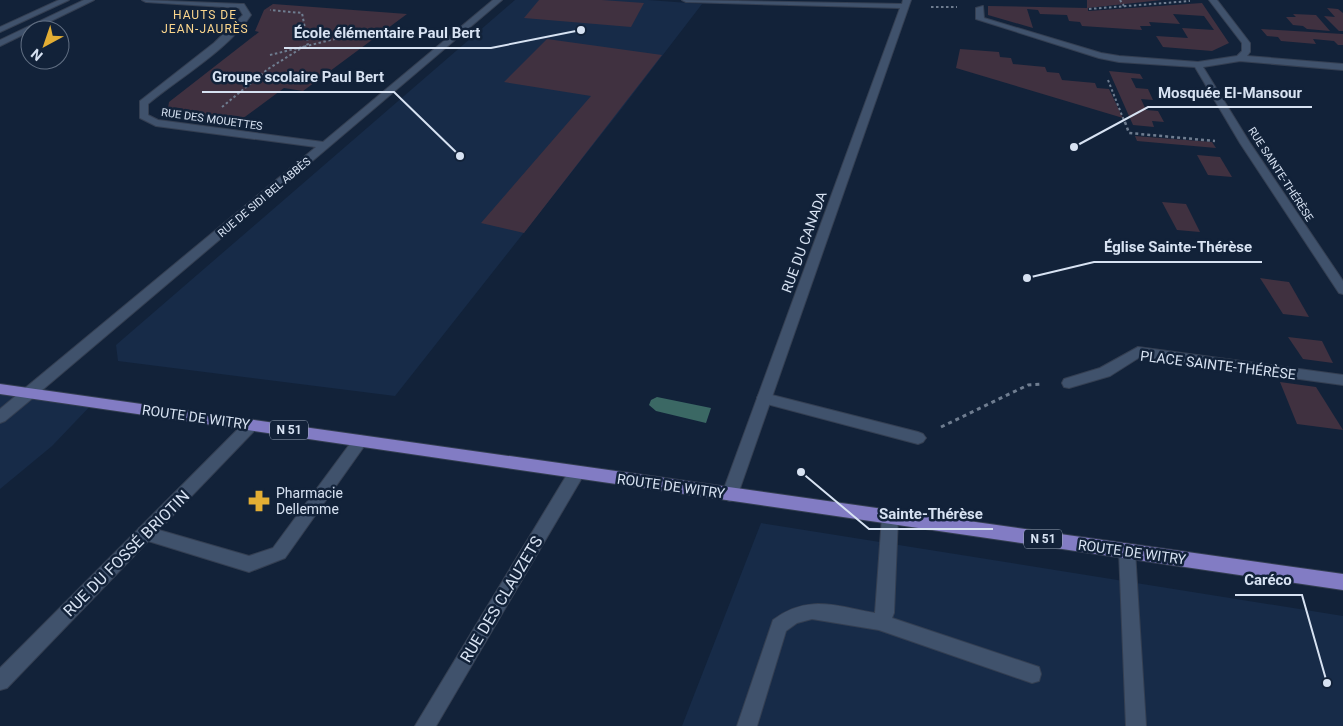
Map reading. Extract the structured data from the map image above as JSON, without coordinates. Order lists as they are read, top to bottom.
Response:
{
  "streets": {
    "main road": ["ROUTE DE WITRY", "N 51"],
    "street": [
      "RUE DES MOUETTES",
      "RUE SAINTE-THÉRÈSE",
      "RUE DE SIDI BEL ABBÈS",
      "RUE DU CANADA",
      "PLACE SAINTE-THÉRÈSE",
      "RUE DU FOSSÉ BRIOTIN",
      "RUE DES CLAUZETS"
    ]
  },
  "crossings": [
    ["RUE DES MOUETTES", "RUE DE SIDI BEL ABBÈS"],
    ["RUE DE SIDI BEL ABBÈS", "ROUTE DE WITRY"],
    ["RUE DU CANADA", "ROUTE DE WITRY"],
    ["ROUTE DE WITRY", "RUE DU FOSSÉ BRIOTIN"],
    ["ROUTE DE WITRY", "RUE DES CLAUZETS"]
  ],
  "districts": ["HAUTS DE JEAN-JAURÈS"],
  "places": {
    "other": [
      "École élémentaire Paul Bert",
      "Mosquée El-Mansour",
      "Groupe scolaire Paul Bert",
      "Église Sainte-Thérèse",
      "Sainte-Thérèse",
      "Caréco"
    ],
    "pharmacy": ["Pharmacie Dellemme"]
  },
  "north": "bottom left"
}
